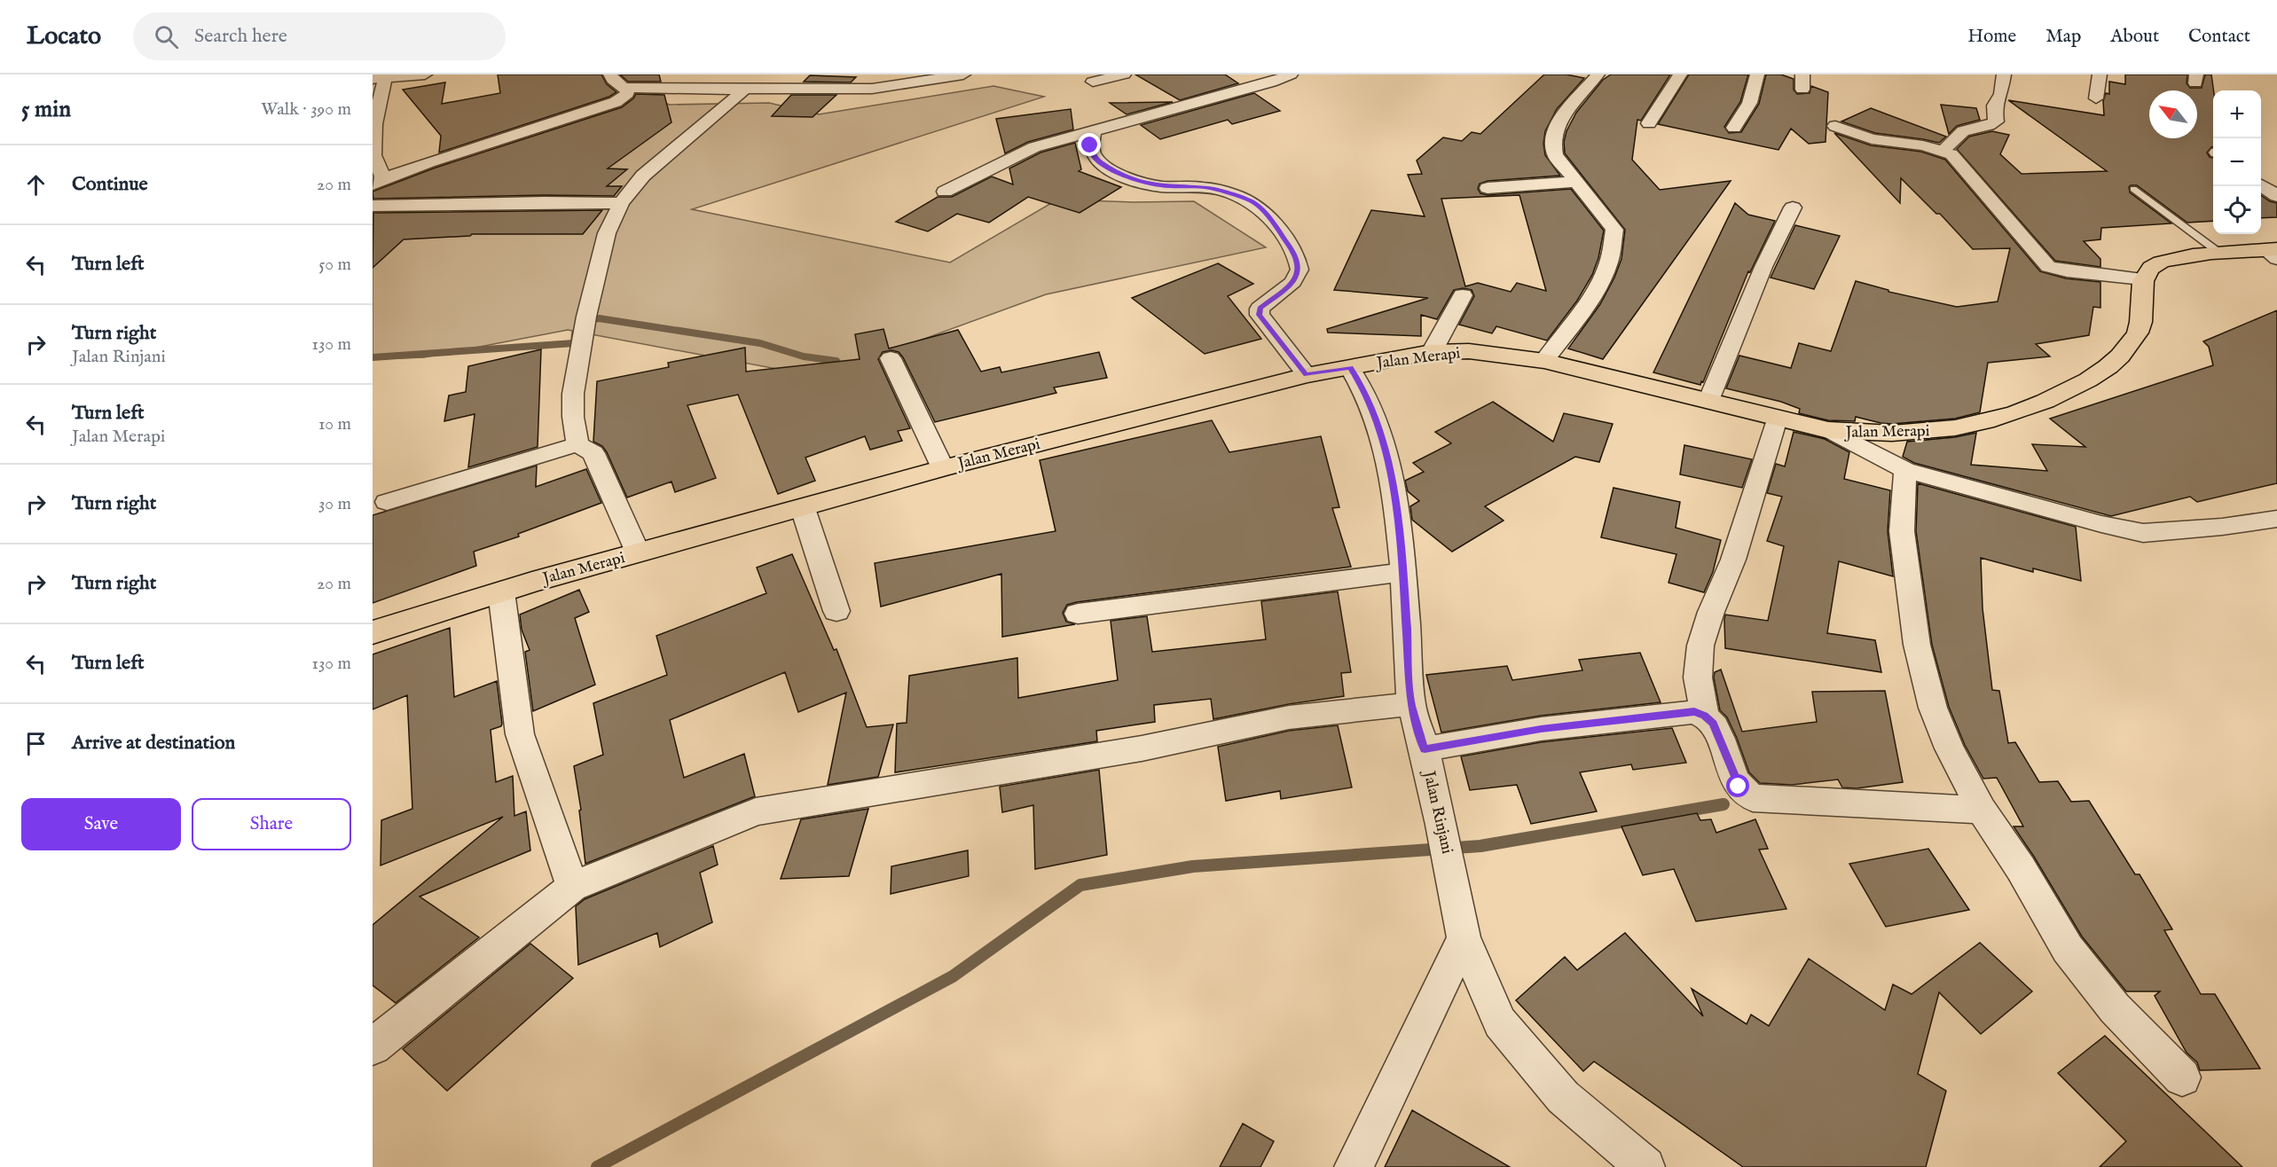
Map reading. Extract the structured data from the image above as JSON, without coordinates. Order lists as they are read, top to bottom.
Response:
{
  "streets": {
    "main road": ["Jalan Merapi"],
    "street": ["Jalan Rinjani"]
  },
  "crossings": [
    ["Jalan Merapi", "Jalan Rinjani"]
  ],
  "north": "top left",
  "page": {
    "header": "Locato",
    "search": "Search here",
    "nav": [
      "Home",
      "Map",
      "About",
      "Contact"
    ],
    "heading": ["5 min", "Walk · 390 m"],
    "map_buttons": ["+", "−"],
    "list": [
      ["Continue", "20 m"],
      ["Turn left", "50 m"],
      ["Turn right", "Jalan Rinjani", "130 m"],
      ["Turn left", "Jalan Merapi", "10 m"],
      ["Turn right", "30 m"],
      ["Turn right", "20 m"],
      ["Turn left", "130 m"],
      "Arrive at destination"
    ],
    "buttons": ["Save", "Share"]
  }
}
